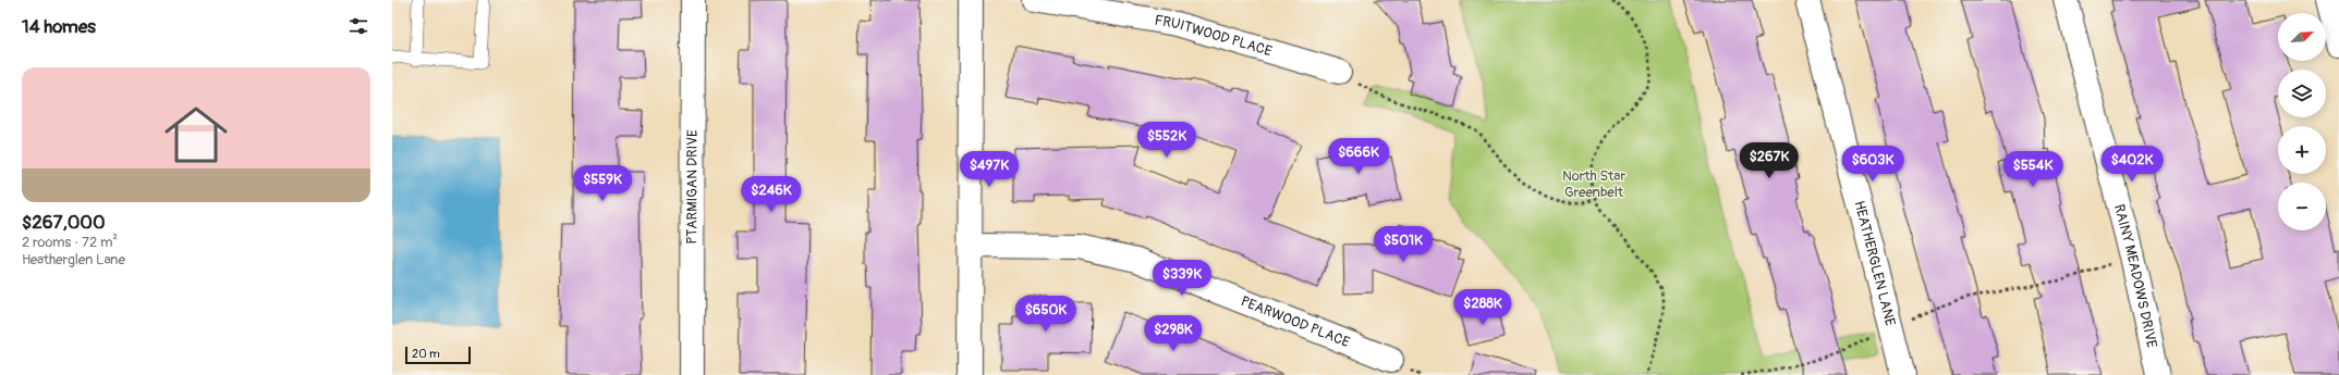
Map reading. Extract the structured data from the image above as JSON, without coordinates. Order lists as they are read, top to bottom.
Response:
{
  "streets": {
    "street": [
      "FRUITWOOD PLACE",
      "PTARMIGAN DRIVE",
      "HEATHERGLEN LANE",
      "RAINY MEADOWS DRIVE",
      "PEARWOOD PLACE"
    ]
  },
  "parks": ["North Star Greenbelt"],
  "scale_bar": "20 m",
  "north": "top right",
  "page": {
    "heading": "14 homes",
    "map_buttons": ["+", "−"],
    "list": [
      {
        "name": "$267,000",
        "note": "2 rooms · 72 m² · Heatherglen Lane"
      }
    ],
    "price": [
      "$552K",
      "$666K",
      "$267K",
      "$603K",
      "$402K",
      "$497K",
      "$554K",
      "$559K",
      "$246K",
      "$501K",
      "$339K",
      "$288K",
      "$650K",
      "$298K"
    ],
    "scale": "20 m"
  }
}
